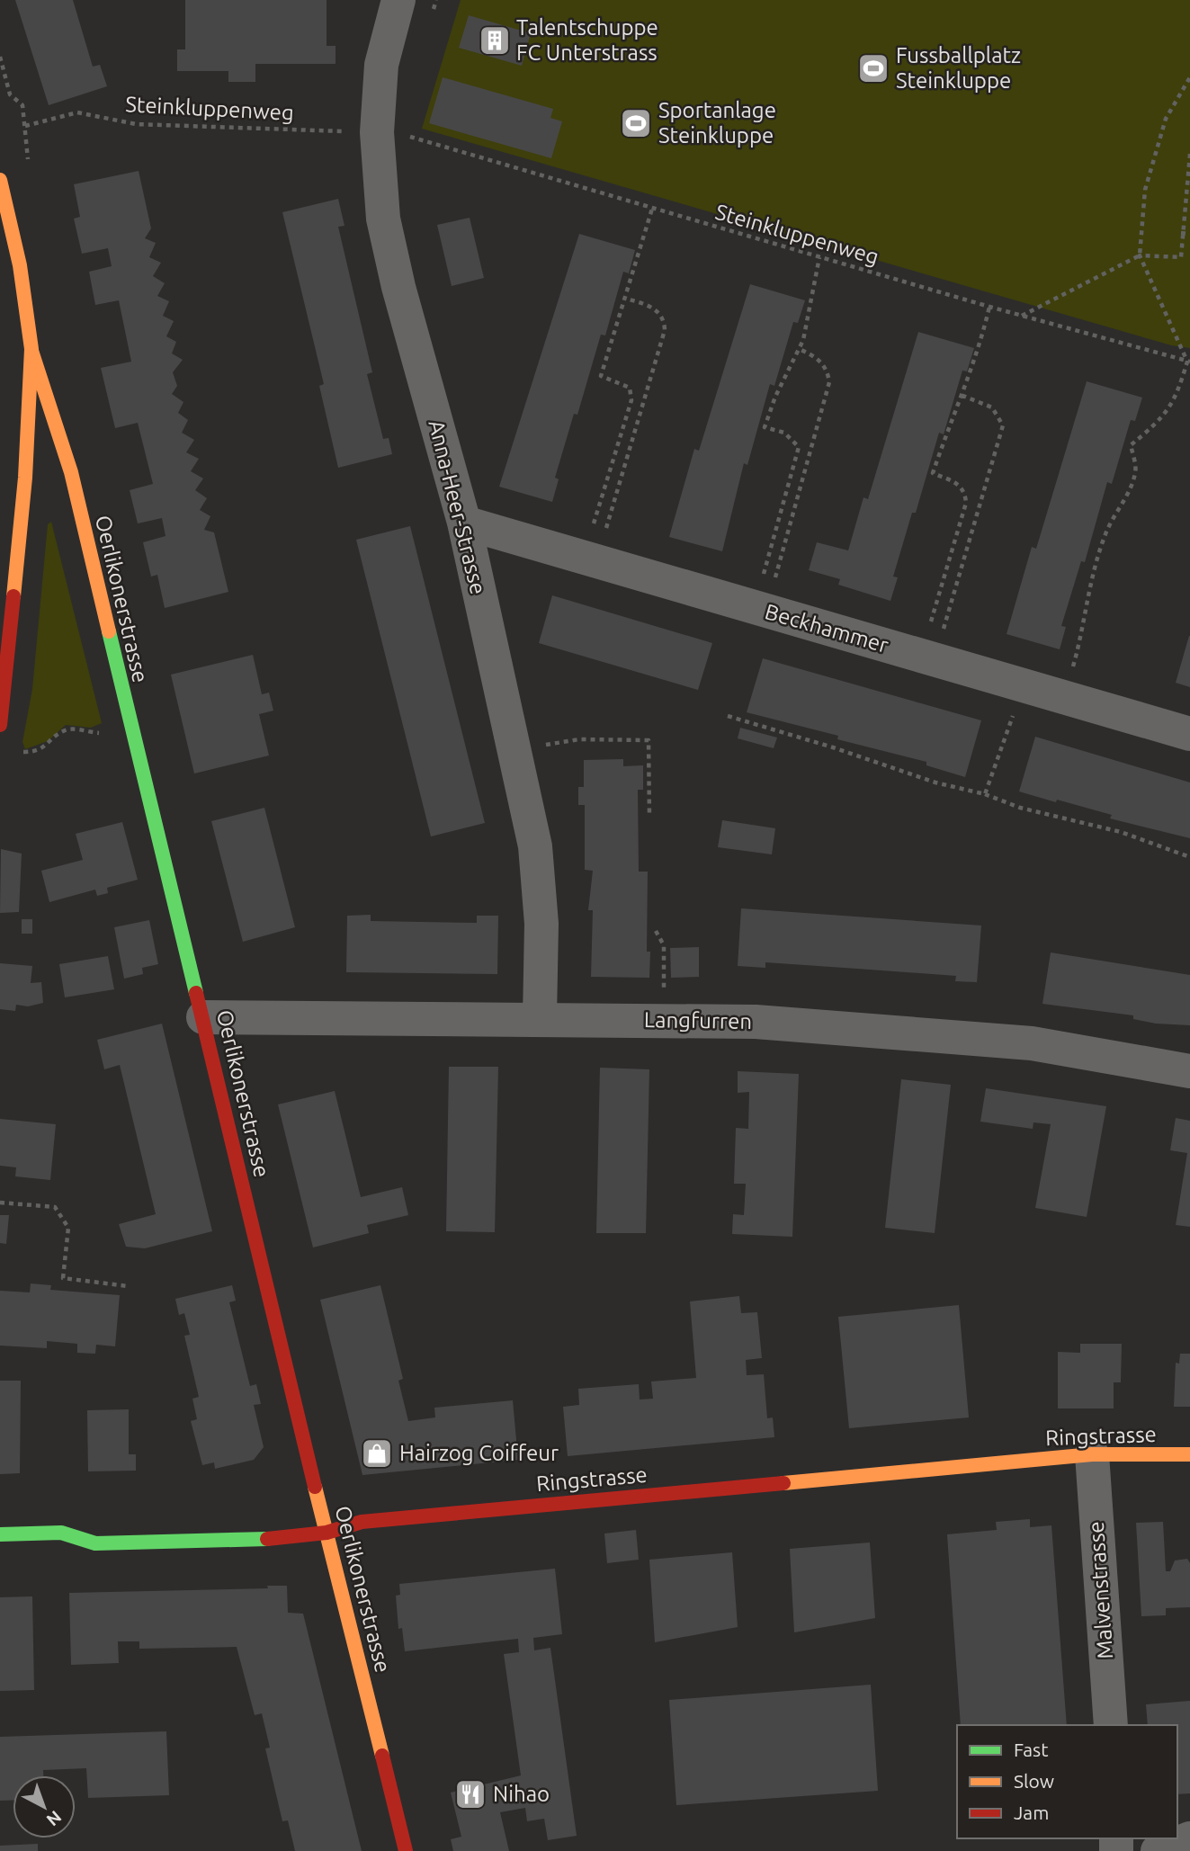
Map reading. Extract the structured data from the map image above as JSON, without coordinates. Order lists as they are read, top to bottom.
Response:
{
  "streets": {
    "street": [
      "Anna-Heer-Strasse",
      "Oerlikonerstrasse",
      "Beckhammer",
      "Langfurren",
      "Ringstrasse",
      "Malvenstrasse"
    ],
    "path": ["Steinkluppenweg"]
  },
  "crossings": [
    ["Anna-Heer-Strasse", "Beckhammer"],
    ["Anna-Heer-Strasse", "Langfurren"],
    ["Oerlikonerstrasse", "Langfurren"],
    ["Oerlikonerstrasse", "Ringstrasse"],
    ["Ringstrasse", "Malvenstrasse"]
  ],
  "places": {
    "building": ["Talentschuppe FC Unterstrass"],
    "sports": ["Fussballplatz Steinkluppe", "Sportanlage Steinkluppe"],
    "shop": ["Hairzog Coiffeur"],
    "restaurant": ["Nihao"]
  },
  "legend": ["Fast", "Slow", "Jam"],
  "north": "bottom right"
}
